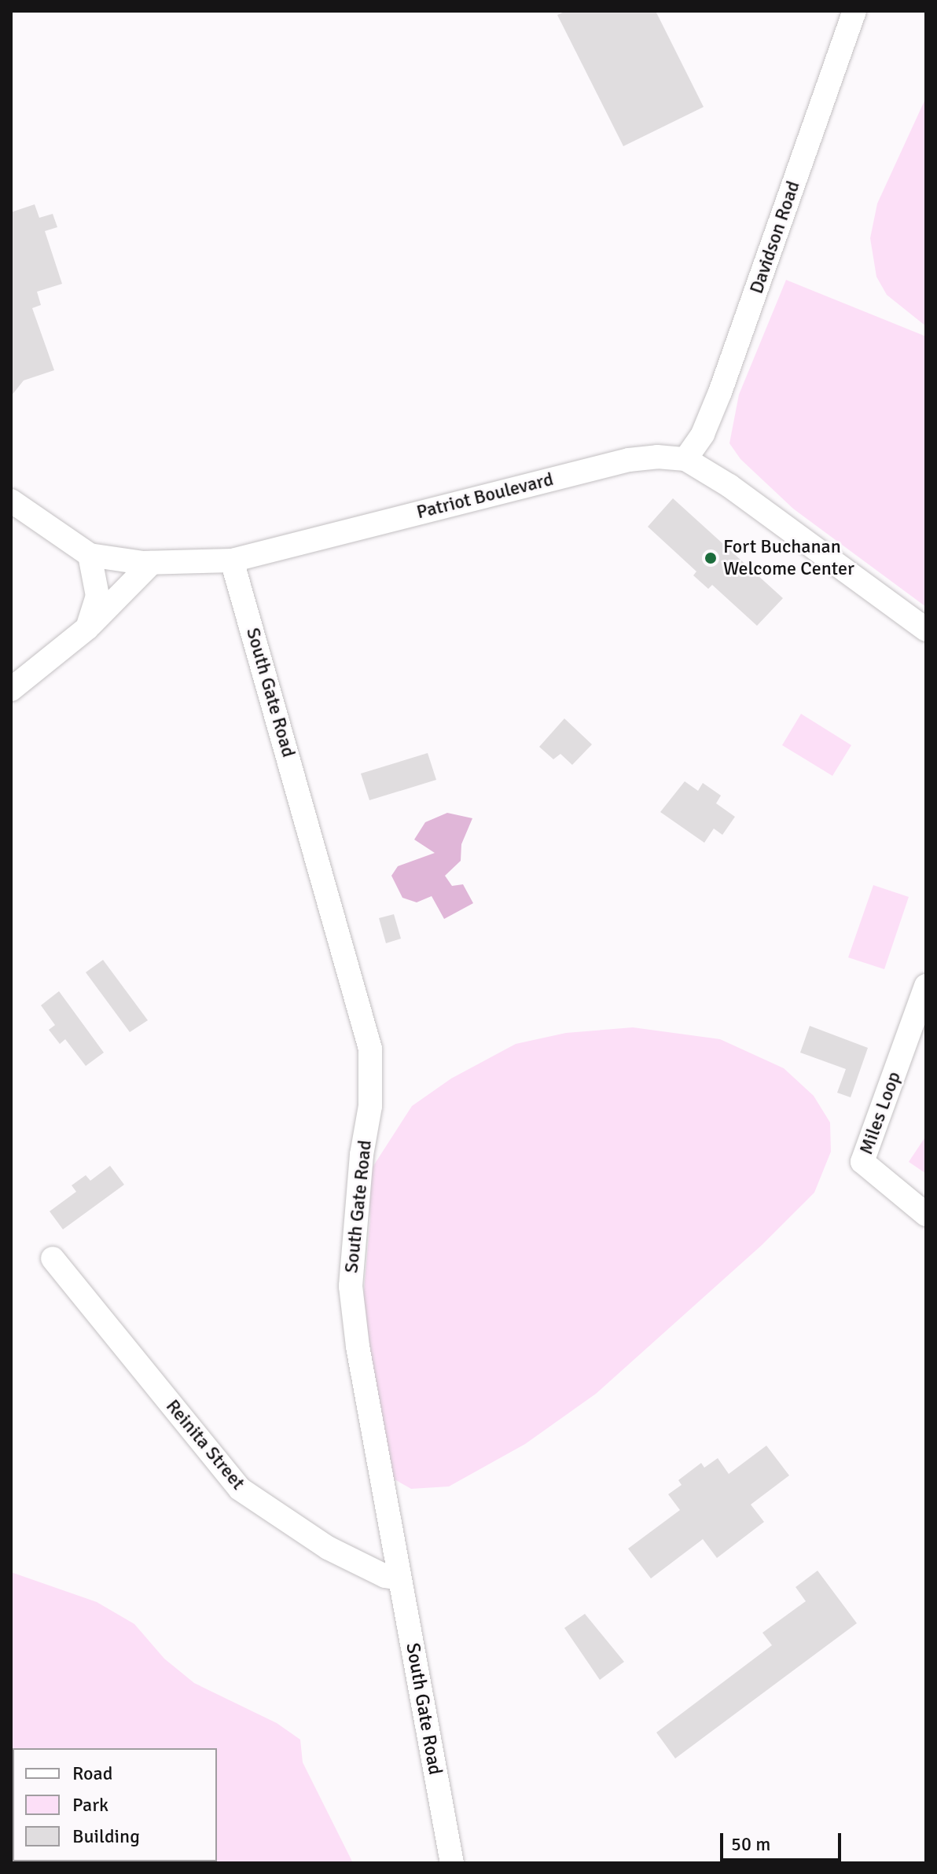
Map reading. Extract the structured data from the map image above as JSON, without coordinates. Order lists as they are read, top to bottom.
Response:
{
  "streets": {
    "street": [
      "Davidson Road",
      "Patriot Boulevard",
      "South Gate Road",
      "Miles Loop",
      "Reinita Street"
    ]
  },
  "crossings": [
    ["Davidson Road", "Patriot Boulevard"],
    ["Patriot Boulevard", "South Gate Road"],
    ["South Gate Road", "Reinita Street"]
  ],
  "places": ["Fort Buchanan Welcome Center"],
  "legend": ["Road", "Park", "Building"],
  "scale_bar": "50 m"
}
